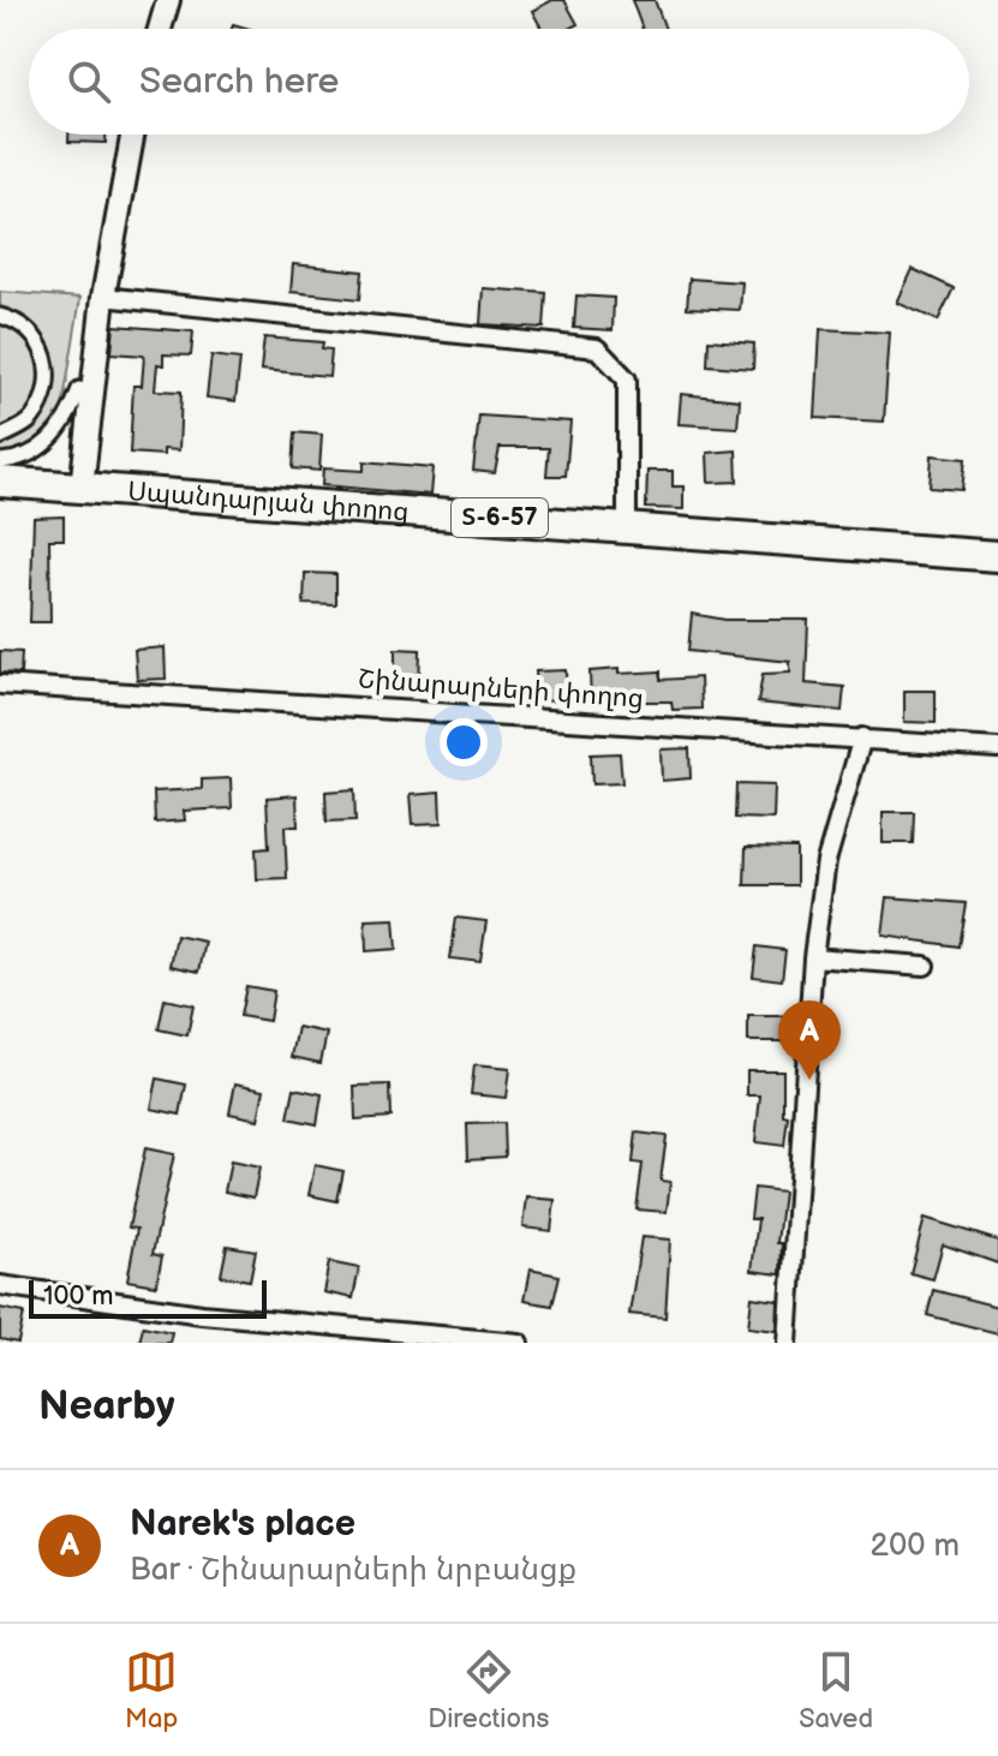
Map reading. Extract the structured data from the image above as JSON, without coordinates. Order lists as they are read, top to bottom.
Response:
{
  "streets": {
    "main road": ["Սպանդարյան փողոց", "Տ-6-57"],
    "street": ["Շինարարների փողոց"]
  },
  "scale_bar": "100 m",
  "page": {
    "search": "Search here",
    "pins": "A",
    "scale": "100 m",
    "heading": "Nearby",
    "list": [
      {
        "mark": "A",
        "name": "Narek's place",
        "note": "Bar · Շինարարների նրբանցք",
        "value": "200 m"
      }
    ],
    "nav": ["Map", "Directions", "Saved"]
  }
}
